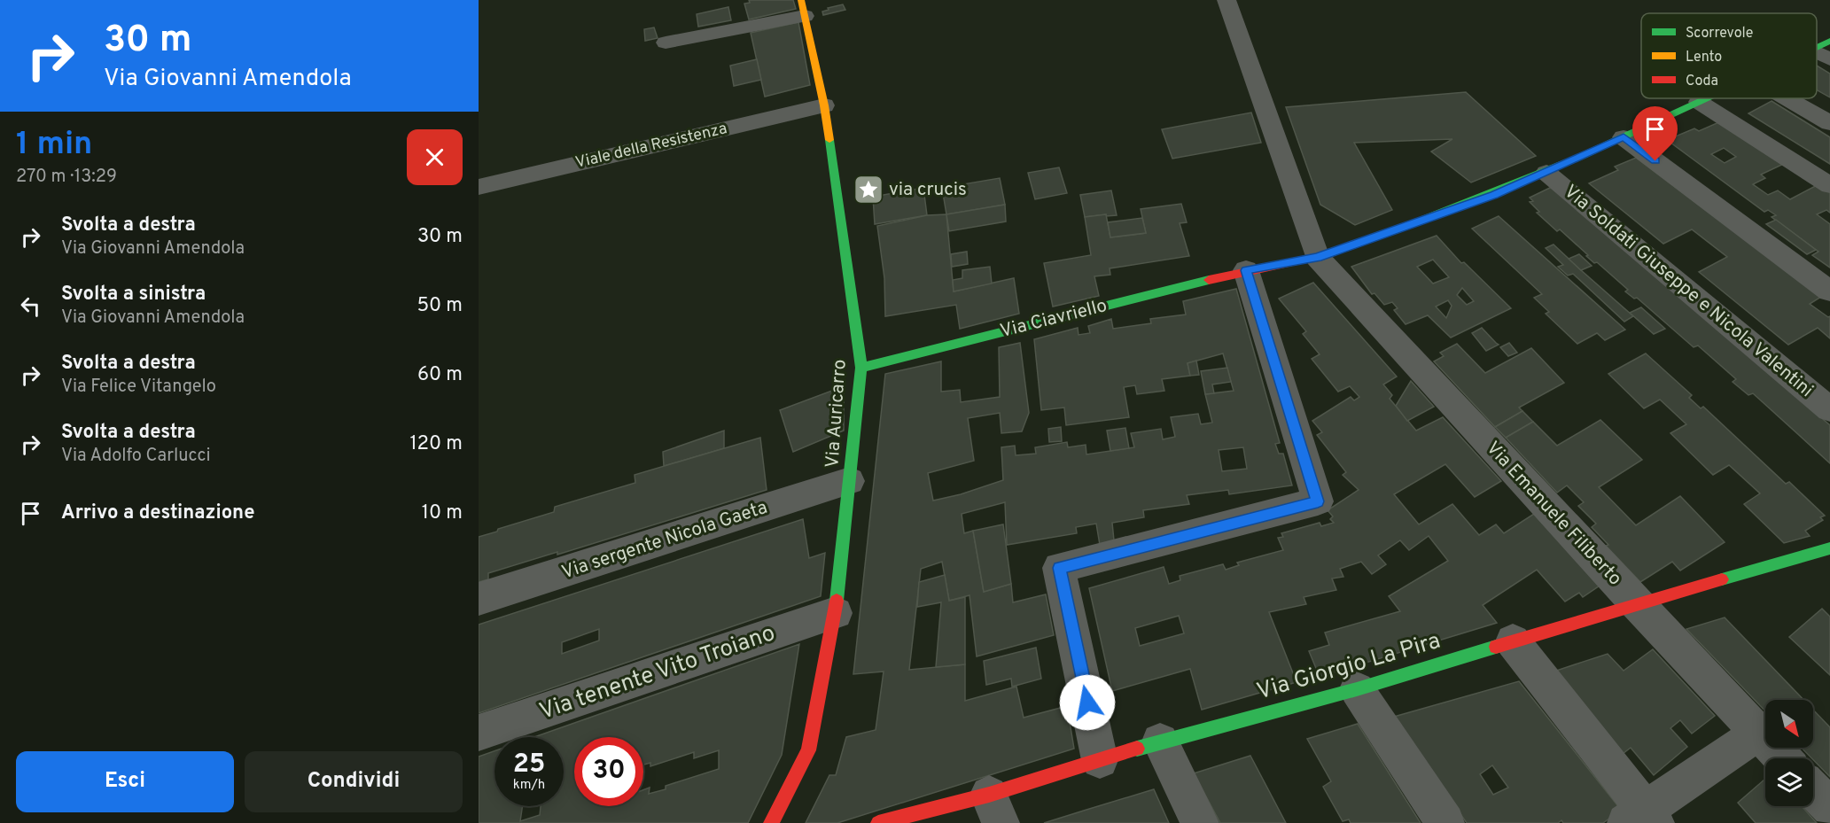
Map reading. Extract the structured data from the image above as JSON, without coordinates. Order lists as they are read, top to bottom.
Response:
{
  "streets": {
    "street": [
      "Viale della Resistenza",
      "Via Soldati Giuseppe e Nicola Valentini",
      "Via Ciavriello",
      "Via Auricarro",
      "Via Emanuele Filiberto",
      "Via sergente Nicola Gaeta",
      "Via Giorgio La Pira",
      "Via tenente Vito Troiano"
    ]
  },
  "crossings": [
    ["Viale della Resistenza", "Via Auricarro"],
    ["Via Soldati Giuseppe e Nicola Valentini", "Via Ciavriello"],
    ["Via Ciavriello", "Via Auricarro"],
    ["Via Ciavriello", "Via Emanuele Filiberto"],
    ["Via Auricarro", "Via sergente Nicola Gaeta"],
    ["Via Auricarro", "Via tenente Vito Troiano"],
    ["Via Emanuele Filiberto", "Via Giorgio La Pira"]
  ],
  "places": {
    "place": ["via crucis"]
  },
  "legend": ["Scorrevole", "Lento", "Coda"],
  "north": "bottom right",
  "page": {
    "turn": ["30 m", "Via Giovanni Amendola"],
    "heading": ["1 min", "270 m · 13:29"],
    "list": [
      {
        "name": "Svolta a destra",
        "note": "Via Giovanni Amendola",
        "value": "30 m"
      },
      {
        "name": "Svolta a sinistra",
        "note": "Via Giovanni Amendola",
        "value": "50 m"
      },
      {
        "name": "Svolta a destra",
        "note": "Via Felice Vitangelo",
        "value": "60 m"
      },
      {
        "name": "Svolta a destra",
        "note": "Via Adolfo Carlucci",
        "value": "120 m"
      },
      {
        "name": "Arrivo a destinazione",
        "value": "10 m"
      }
    ],
    "speed": "25 km/h",
    "limit": "30",
    "buttons": ["Esci", "Condividi"]
  }
}
